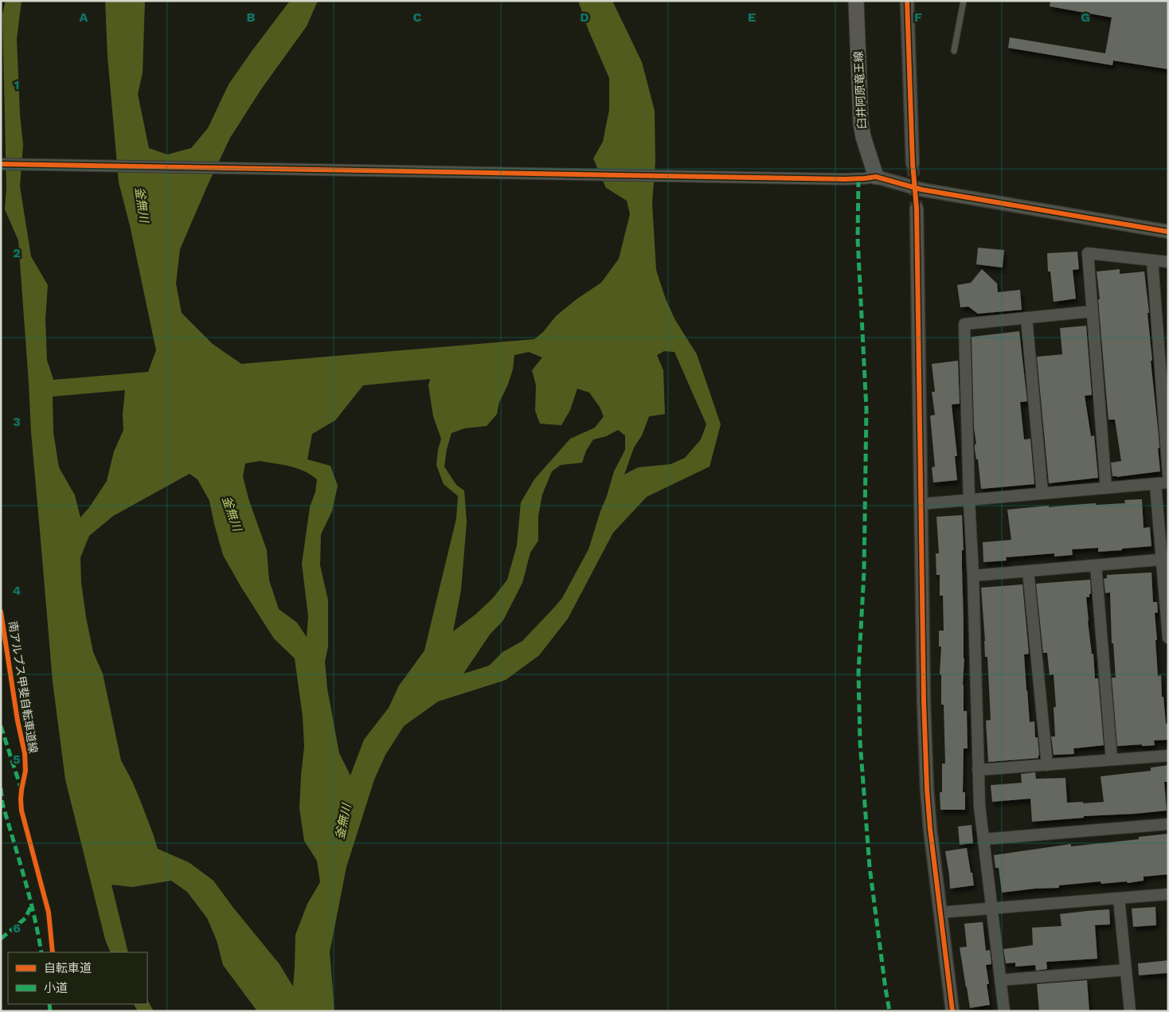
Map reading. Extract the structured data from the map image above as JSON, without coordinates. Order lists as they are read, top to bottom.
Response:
{
  "streets": {
    "main road": ["臼井阿原竜王線"],
    "cycle path": ["南アルプス甲斐自転車道線"]
  },
  "water": ["釜無川"],
  "legend": ["自転車道", "小道"],
  "grid": {
    "columns": [
      "A",
      "B",
      "C",
      "D",
      "E",
      "F",
      "G"
    ],
    "rows": [
      "1",
      "2",
      "3",
      "4",
      "5",
      "6"
    ]
  }
}
